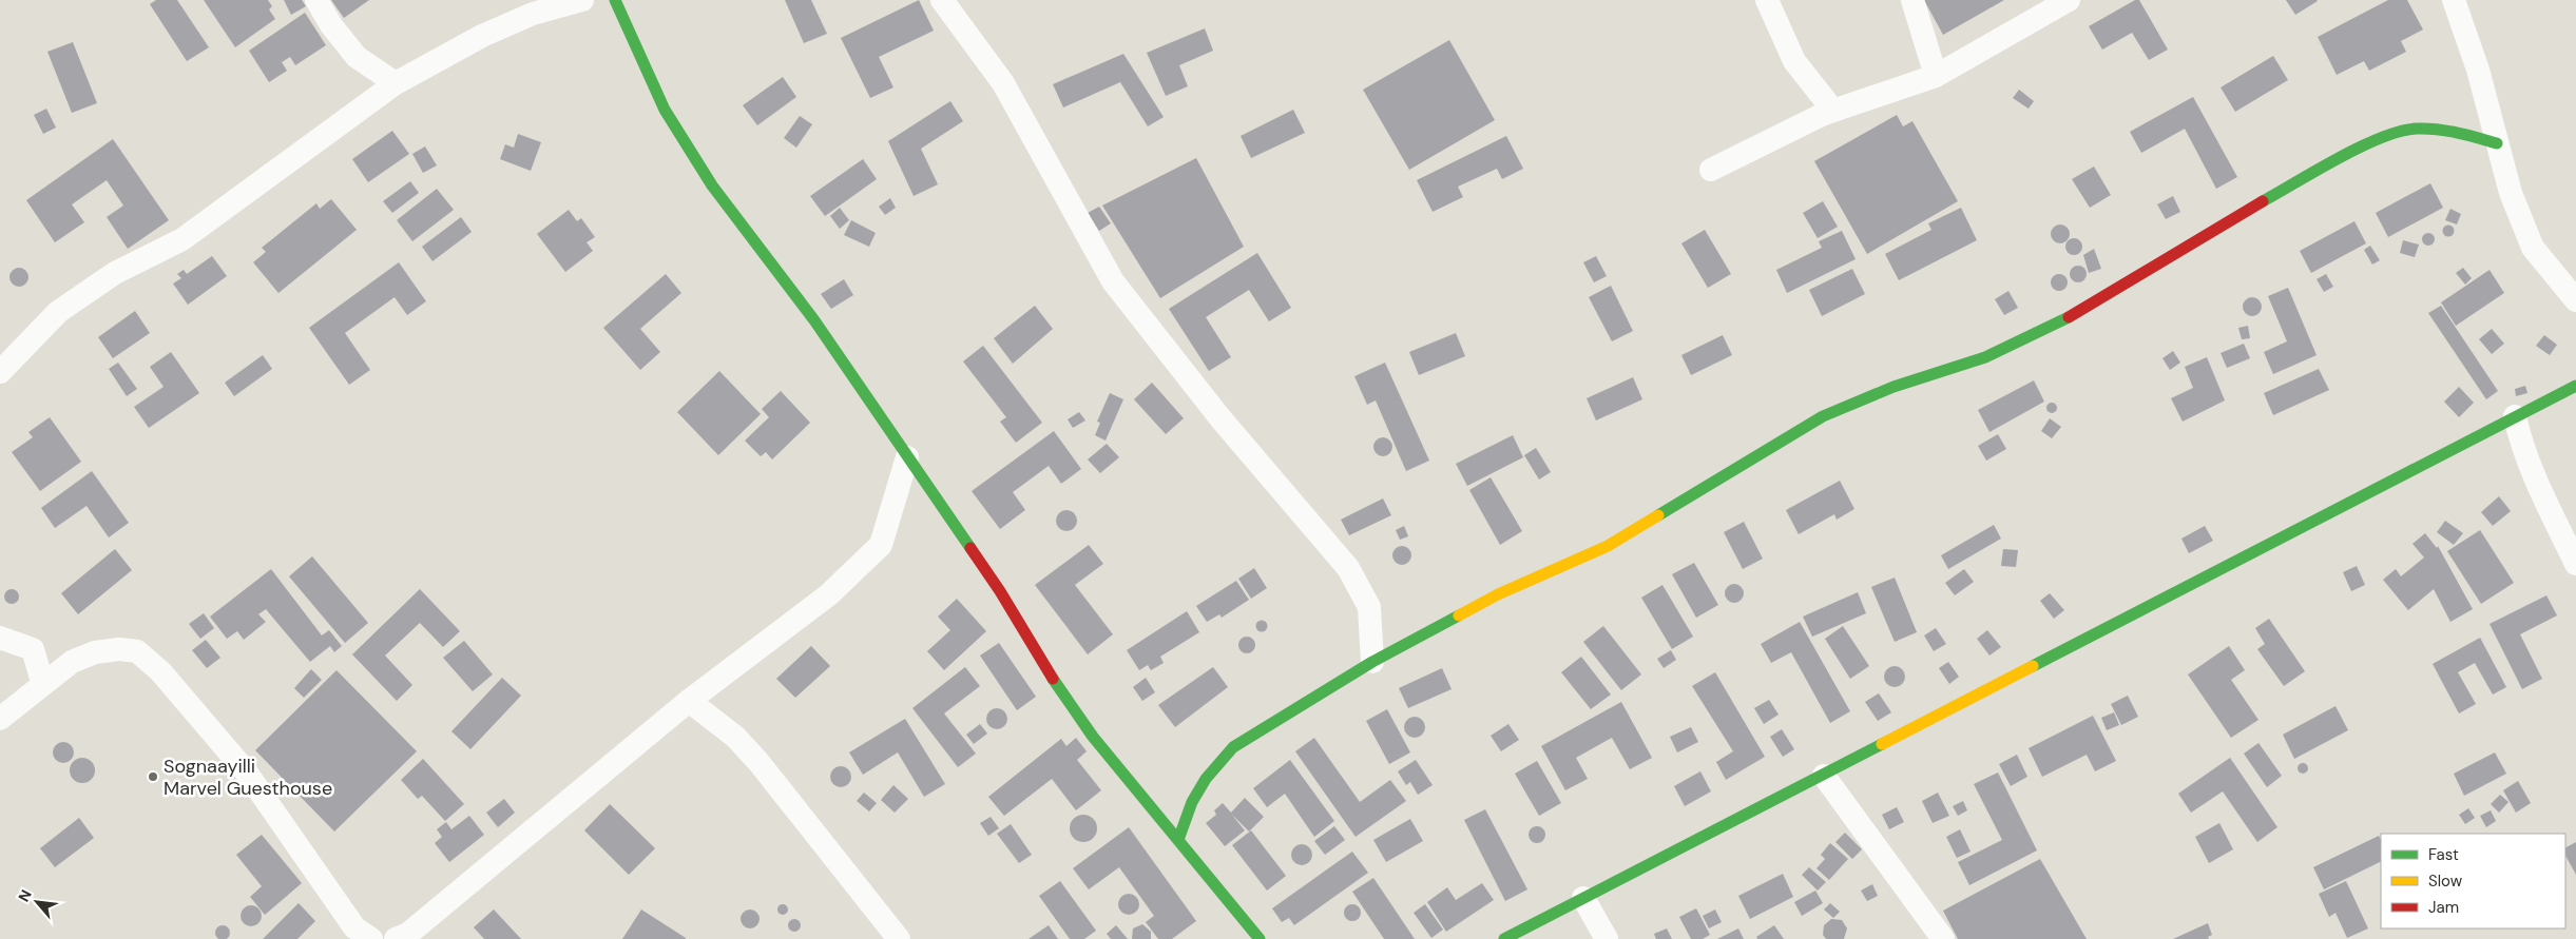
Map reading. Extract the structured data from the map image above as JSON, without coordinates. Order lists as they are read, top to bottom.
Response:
{
  "places": ["Sognaayilli Marvel Guesthouse"],
  "legend": ["Fast", "Slow", "Jam"],
  "north": "top left"
}
